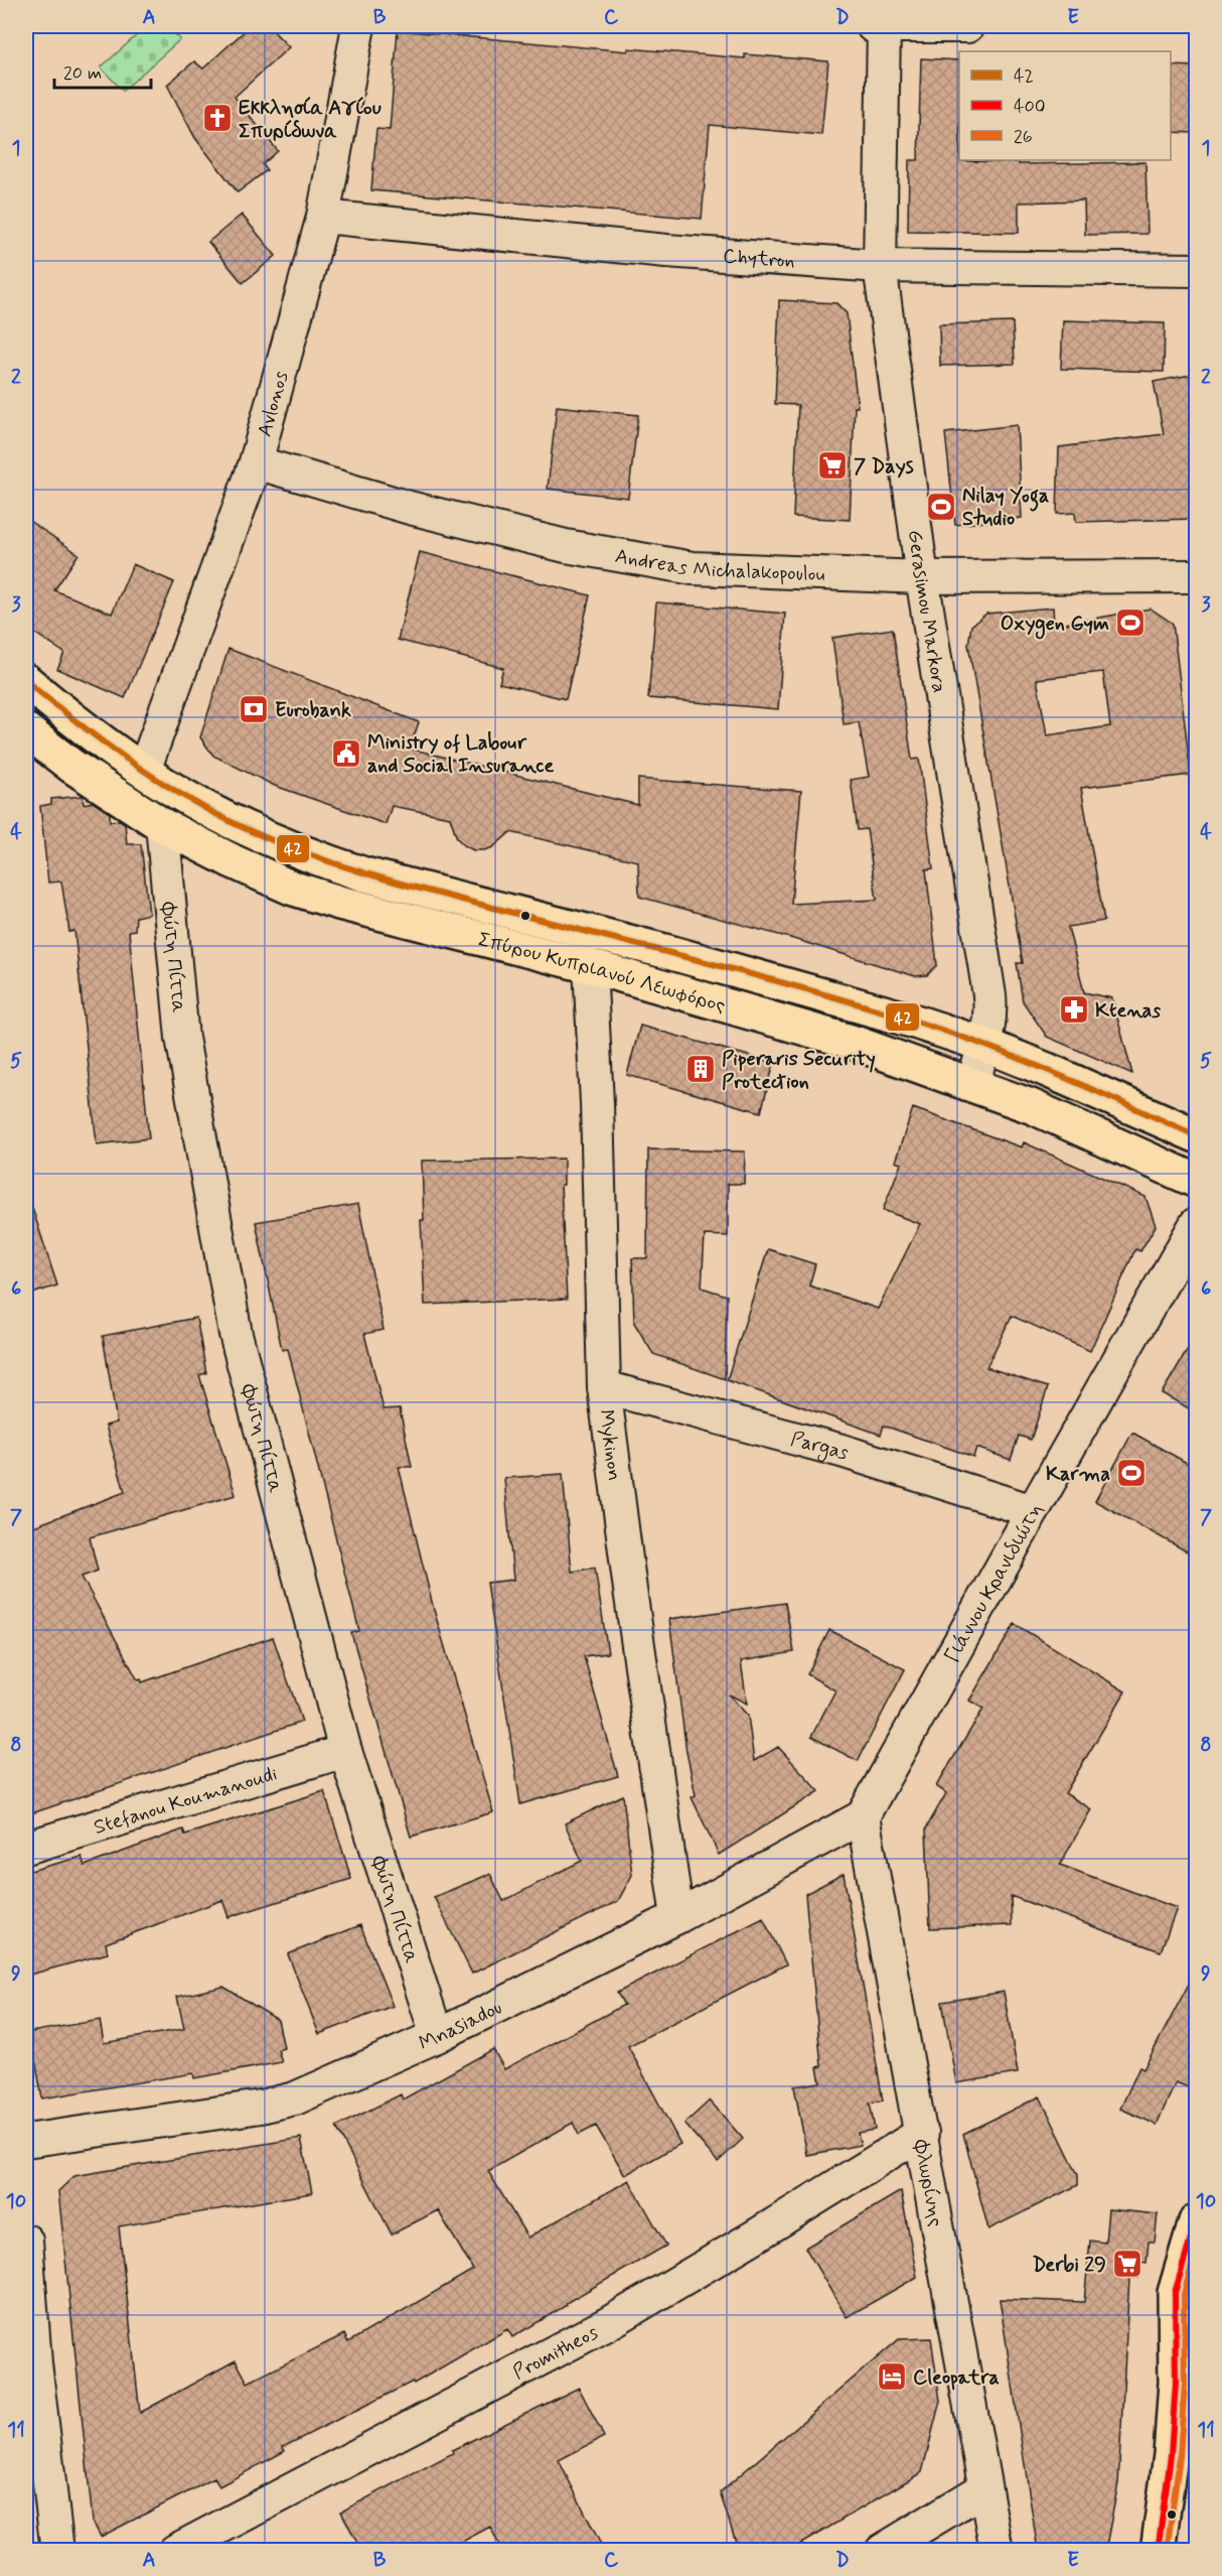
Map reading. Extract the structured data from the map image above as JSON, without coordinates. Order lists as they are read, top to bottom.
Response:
{
  "streets": {
    "main road": ["Σπύρου Κυπριανού Λεωφόρος"],
    "street": [
      "Chytron",
      "Avlonos",
      "Andreas Michalakopoulou",
      "Gerasimou Markora",
      "Φώτη Πίττα",
      "Mykinon",
      "Pargas",
      "Γιάννου Κρανιδιώτη",
      "Stefanou Koumanoudi",
      "Mnasiadou",
      "Φλωρίνης",
      "Promitheos"
    ]
  },
  "crossings": [
    ["Chytron", "Avlonos"],
    ["Chytron", "Gerasimou Markora"],
    ["Avlonos", "Andreas Michalakopoulou"],
    ["Avlonos", "Σπύρου Κυπριανού Λεωφόρος"],
    ["Andreas Michalakopoulou", "Gerasimou Markora"],
    ["Gerasimou Markora", "Σπύρου Κυπριανού Λεωφόρος"],
    ["Φώτη Πίττα", "Σπύρου Κυπριανού Λεωφόρος"],
    ["Φώτη Πίττα", "Stefanou Koumanoudi"],
    ["Φώτη Πίττα", "Mnasiadou"],
    ["Σπύρου Κυπριανού Λεωφόρος", "Mykinon"],
    ["Mykinon", "Pargas"],
    ["Mykinon", "Mnasiadou"],
    ["Pargas", "Γιάννου Κρανιδιώτη"],
    ["Γιάννου Κρανιδιώτη", "Mnasiadou"],
    ["Γιάννου Κρανιδιώτη", "Φλωρίνης"],
    ["Mnasiadou", "Φλωρίνης"],
    ["Φλωρίνης", "Promitheos"]
  ],
  "places": {
    "church": ["Εκκλησία Αγίου Σπυρίδωνα"],
    "supermarket": ["7 Days", "Derbi 29"],
    "sports": ["Nilay Yoga Studio", "Oxygen Gym", "Karma"],
    "bank": ["Eurobank"],
    "public building": ["Ministry of Labour and Social Insurance"],
    "pharmacy": ["Ktenas"],
    "building": ["Piperaris Security Protection"],
    "hotel": ["Cleopatra"]
  },
  "lines": ["transit line 42", "transit line 400", "transit line 26"],
  "legend": ["42", "400", "26"],
  "scale_bar": "20 m",
  "grid": {
    "columns": [
      "A",
      "B",
      "C",
      "D",
      "E"
    ],
    "rows": [
      "1",
      "2",
      "3",
      "4",
      "5",
      "6",
      "7",
      "8",
      "9",
      "10",
      "11"
    ]
  }
}
